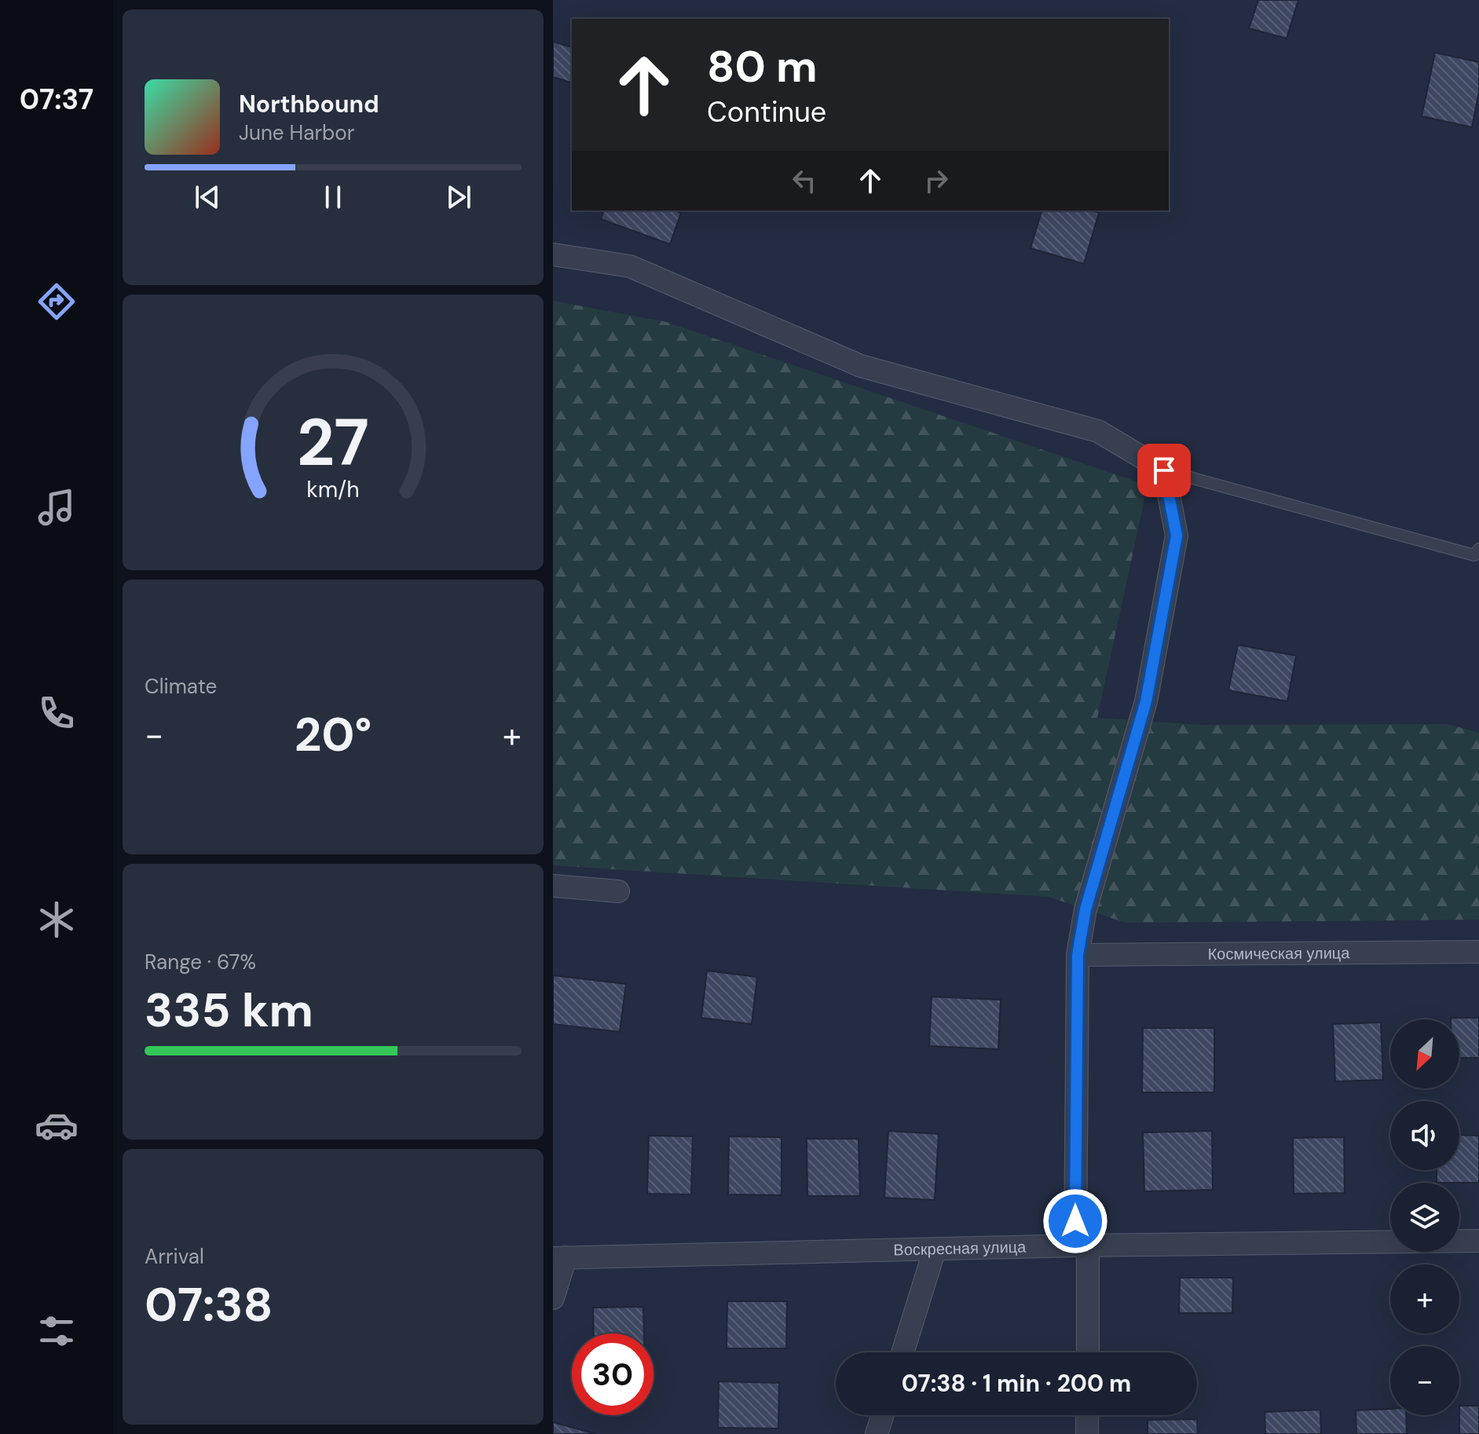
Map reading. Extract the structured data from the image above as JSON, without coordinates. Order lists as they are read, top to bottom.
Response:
{
  "streets": {
    "street": ["Космическая улица", "Воскресная улица"]
  },
  "north": "bottom left",
  "page": {
    "tabs": "07:37",
    "turn": ["80 m", "Continue"],
    "song": ["Northbound", "June Harbor"],
    "tile": [
      "Climate",
      ["Range · 67%", "335 km"],
      ["Arrival", "07:38"]
    ],
    "heat": ["−", "20°", "+"],
    "map_buttons": ["+", "−"],
    "limit": "30",
    "trip": "07:38 · 1 min · 200 m",
    "gauge": ["27", "km/h"]
  }
}
